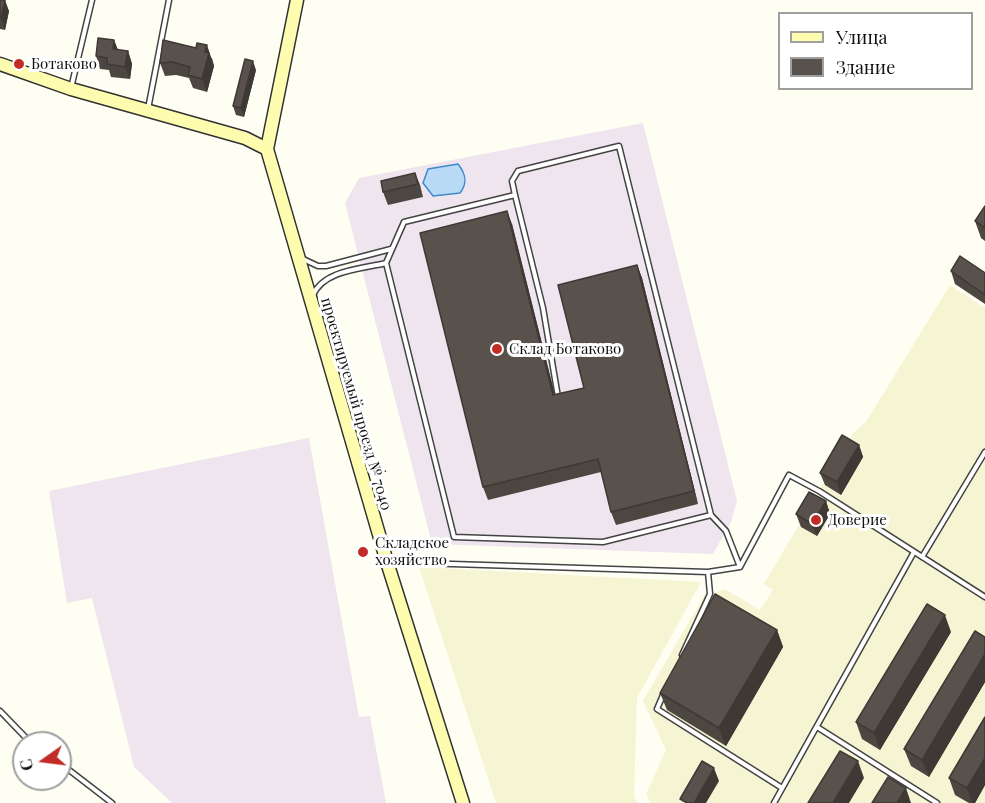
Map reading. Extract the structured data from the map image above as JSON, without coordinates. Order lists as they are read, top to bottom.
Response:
{
  "streets": {
    "main road": ["проектируемый проезд № 7040"]
  },
  "places": [
    "Ботаково",
    "Склад Ботаково",
    "Доверие",
    "Складское хозяйство"
  ],
  "legend": ["Улица", "Здание"],
  "north": "left"
}
